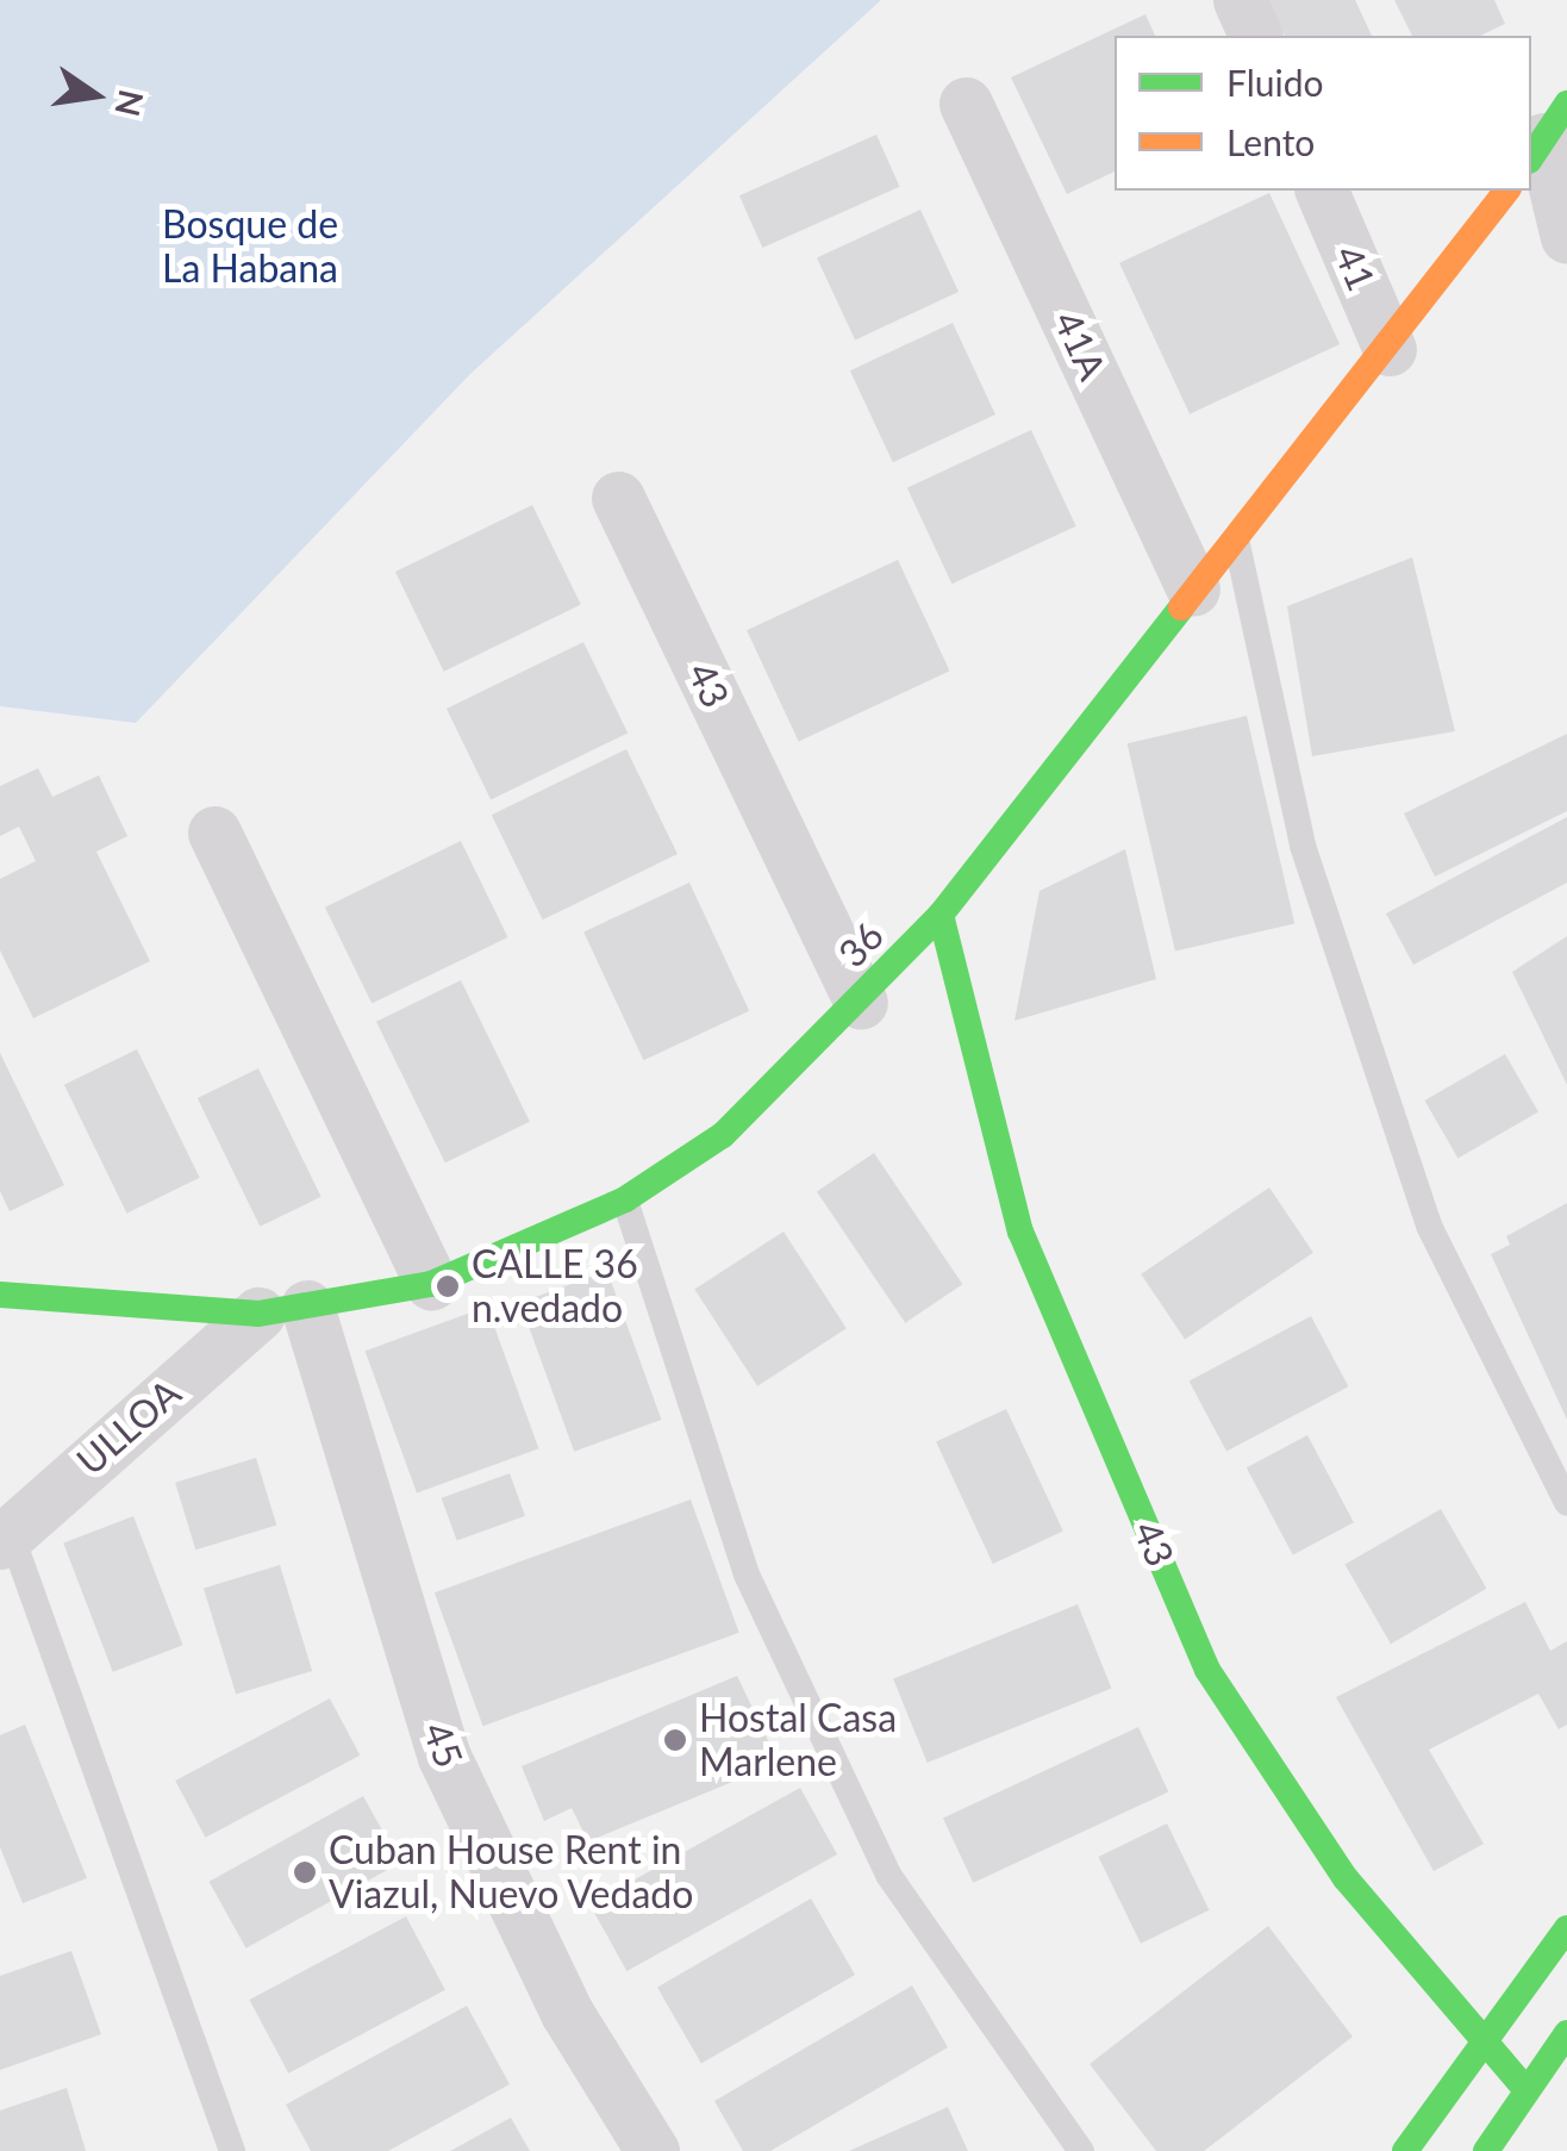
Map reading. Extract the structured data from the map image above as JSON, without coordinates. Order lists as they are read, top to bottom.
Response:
{
  "streets": {
    "street": [
      "41",
      "41A",
      "43",
      "36",
      "ULLOA",
      "45"
    ]
  },
  "crossings": [
    ["41", "36"],
    ["41A", "36"],
    ["43", "36"],
    ["36", "ULLOA"],
    ["36", "45"],
    ["ULLOA", "45"]
  ],
  "parks": ["Bosque de La Habana"],
  "places": ["CALLE 36 n.vedado", "Hostal Casa Marlene", "Cuban House Rent in Viazul, Nuevo Vedado"],
  "legend": ["Fluido", "Lento"],
  "north": "right"
}
